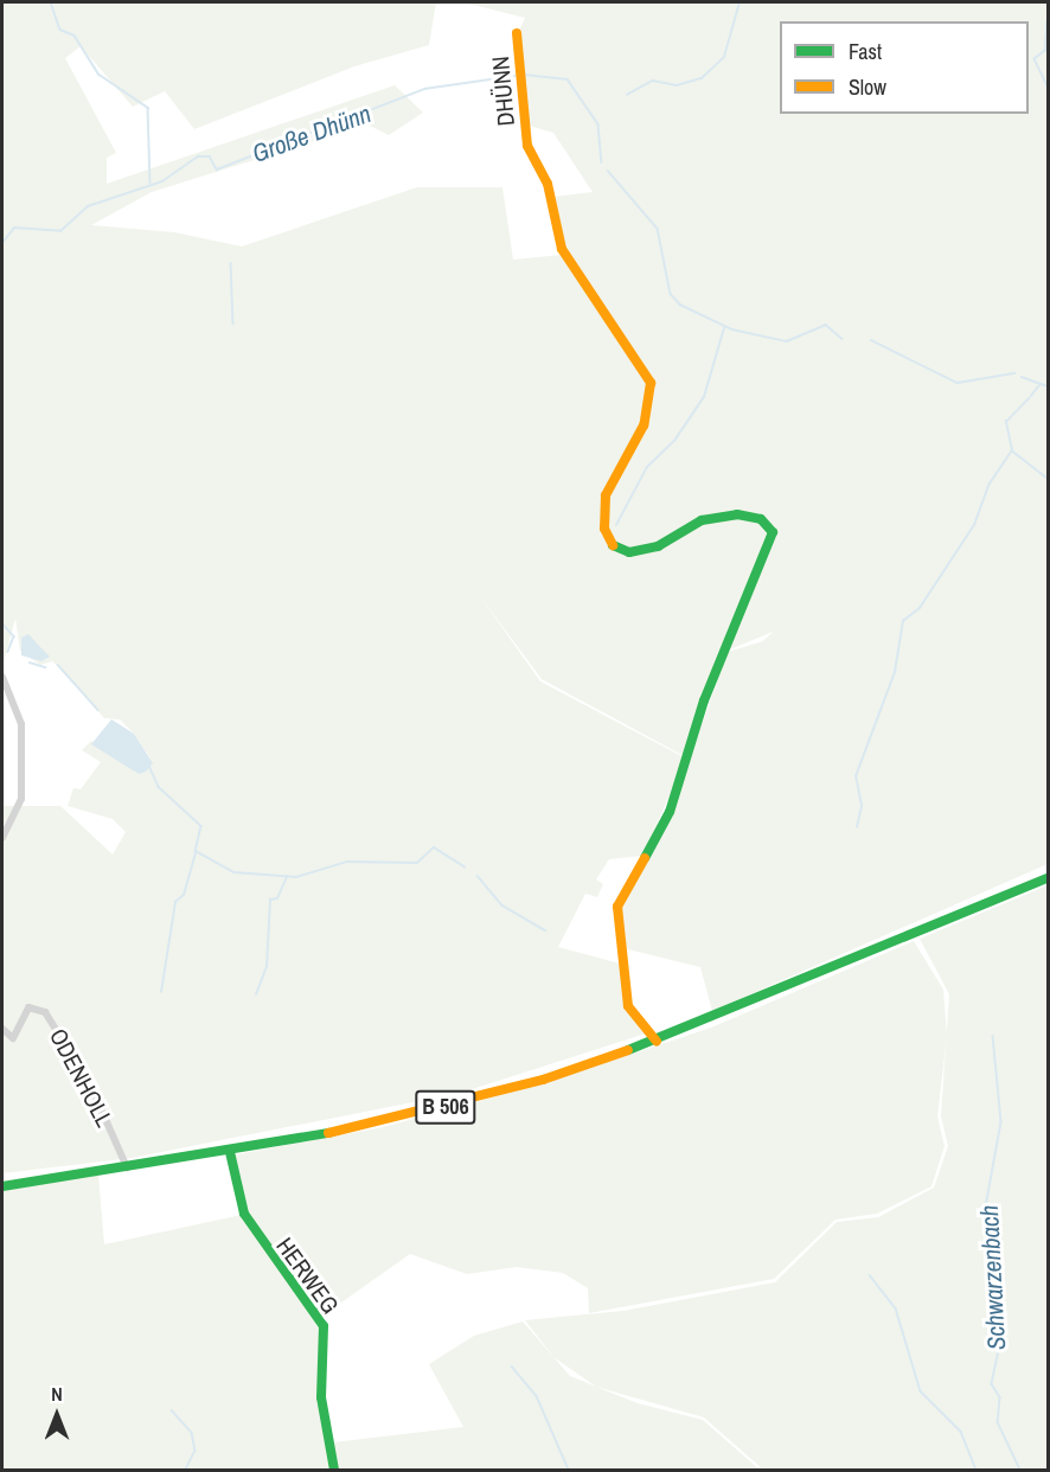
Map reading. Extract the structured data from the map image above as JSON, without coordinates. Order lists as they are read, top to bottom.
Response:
{
  "streets": {
    "street": [
      "DHÜNN",
      "ODENHOLL",
      "B 506",
      "HERWEG"
    ]
  },
  "crossings": [
    ["DHÜNN", "B 506"],
    ["ODENHOLL", "B 506"],
    ["B 506", "HERWEG"]
  ],
  "water": ["Große Dhünn", "Schwarzenbach"],
  "legend": ["Fast", "Slow"],
  "north": "top"
}
